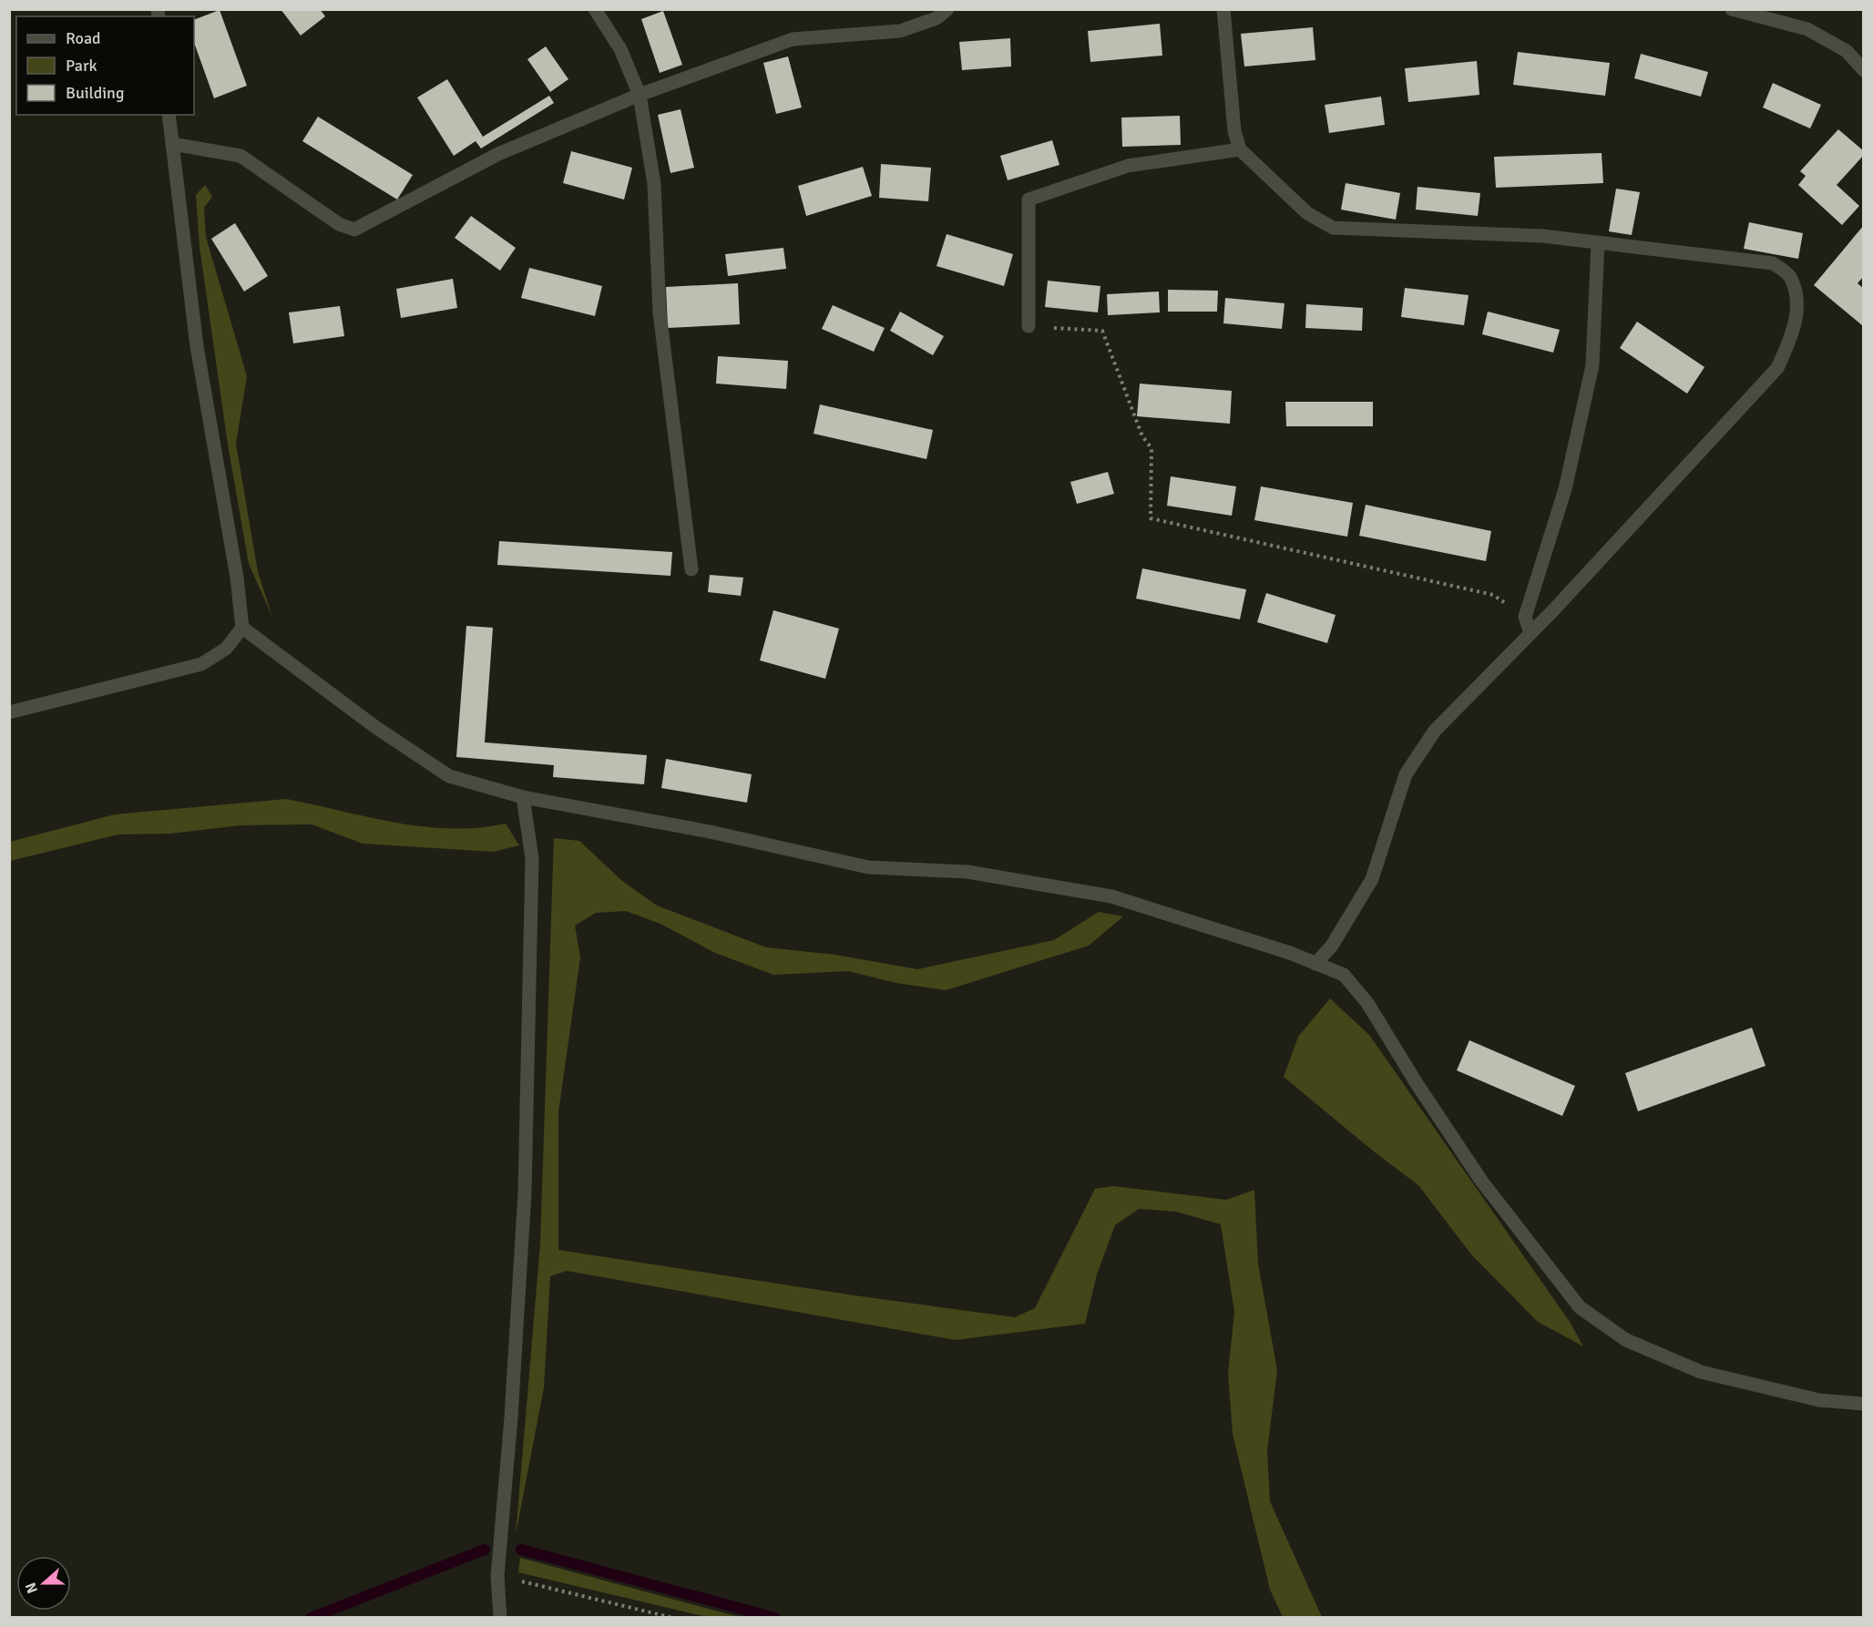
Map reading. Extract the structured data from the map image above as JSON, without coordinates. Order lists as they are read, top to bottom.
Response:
{
  "legend": ["Road", "Park", "Building"],
  "north": "left"
}
